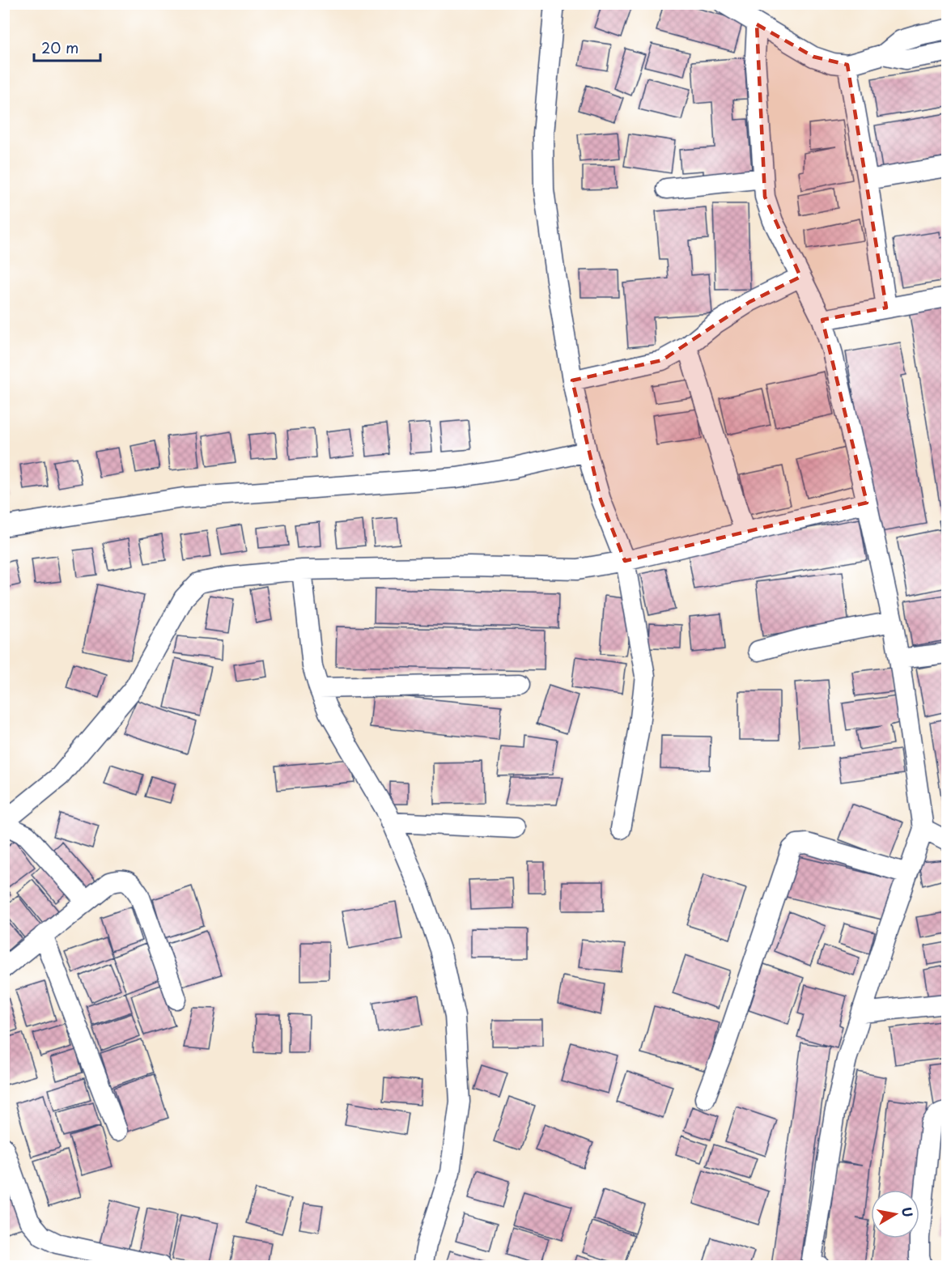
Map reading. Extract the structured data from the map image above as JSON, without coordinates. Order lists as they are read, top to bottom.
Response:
{
  "scale_bar": "20 m",
  "north": "right"
}
